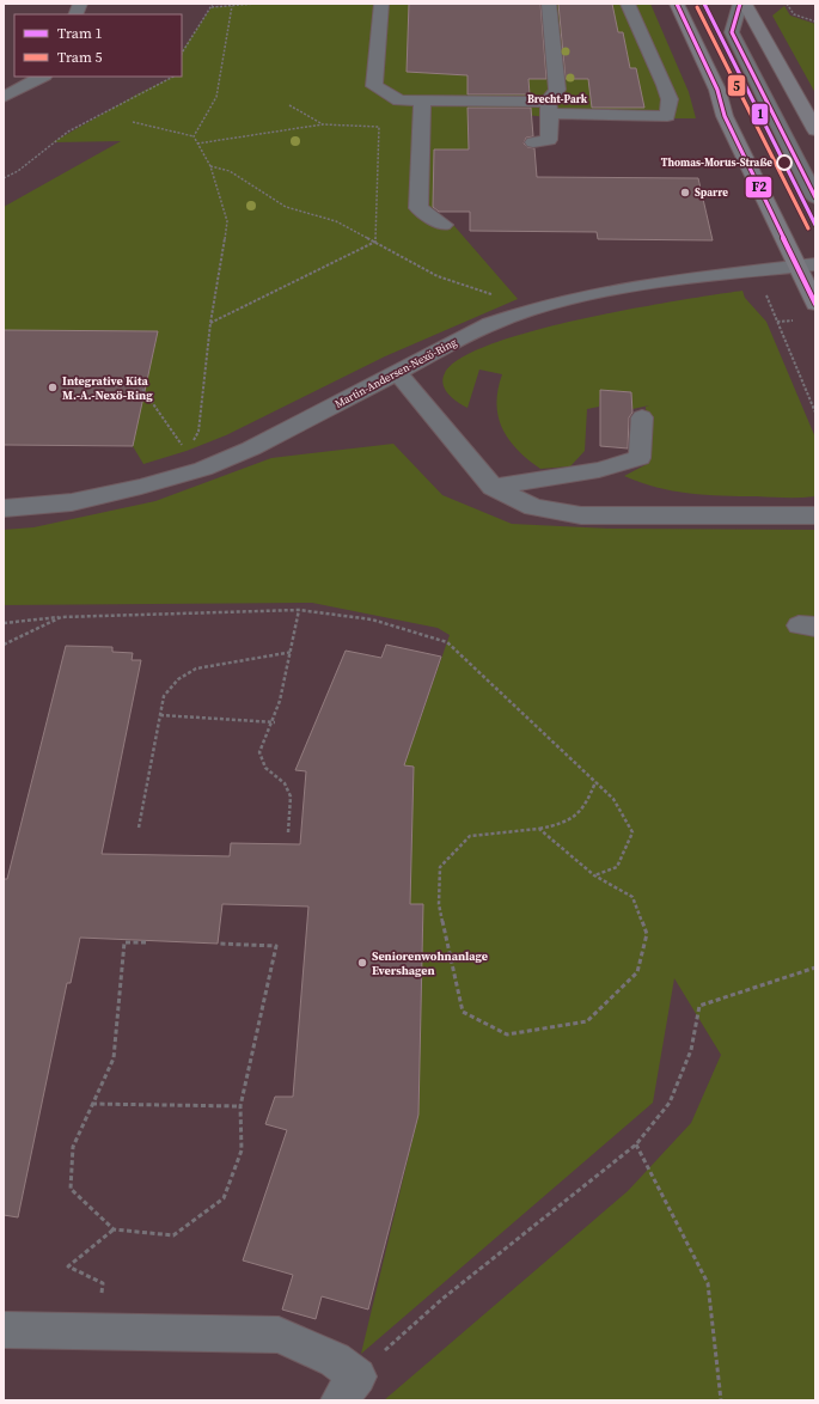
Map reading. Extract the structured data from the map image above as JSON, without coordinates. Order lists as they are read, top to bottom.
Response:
{
  "streets": {
    "street": ["Martin-Andersen-Nexö-Ring"]
  },
  "districts": ["Brecht-Park"],
  "places": [
    "Thomas-Morus-Straße",
    "Sparre",
    "Integrative Kita M.-A.-Nexö-Ring",
    "Seniorenwohnanlage Evershagen"
  ],
  "lines": ["tram line 1", "transit line F2", "tram line 5"],
  "legend": ["Tram 1", "Tram 5"]
}
